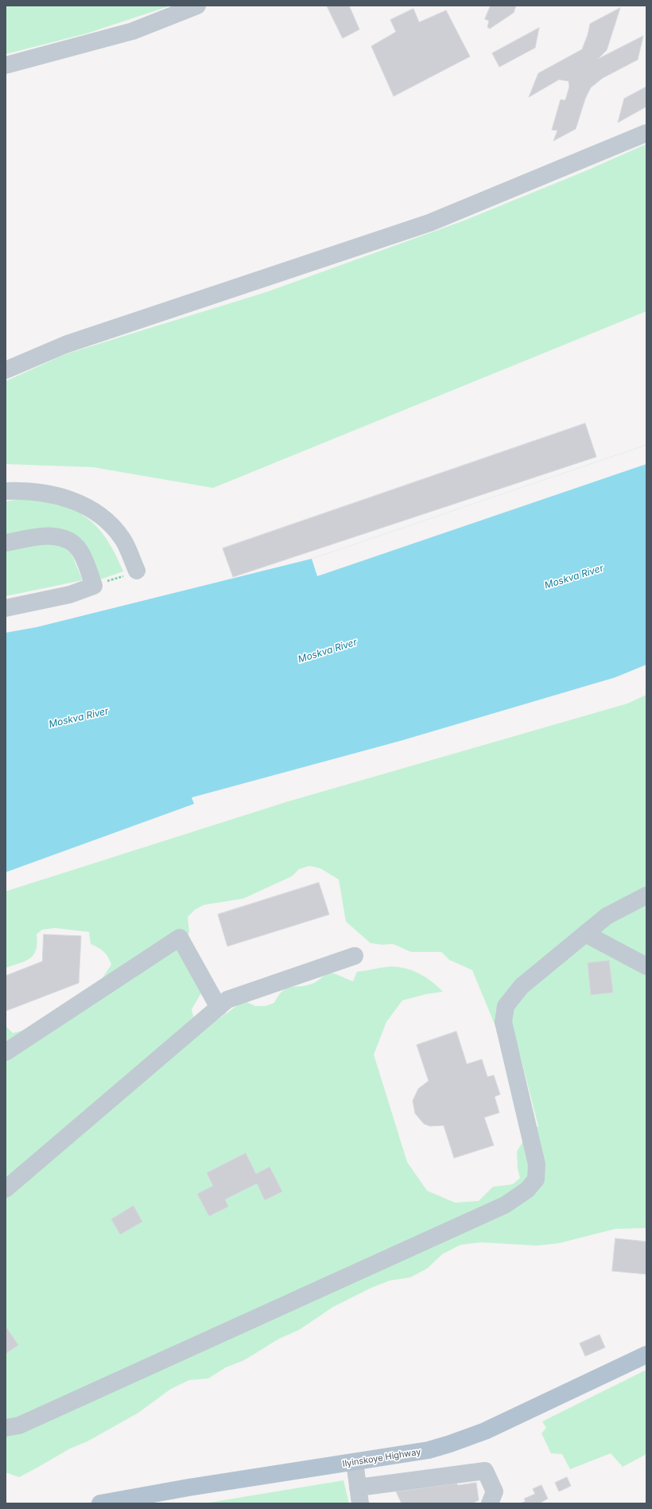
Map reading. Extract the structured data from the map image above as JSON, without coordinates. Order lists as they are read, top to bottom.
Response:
{
  "streets": {
    "main road": ["Ilyinskoye Highway"]
  },
  "water": ["Moskva River"]
}
